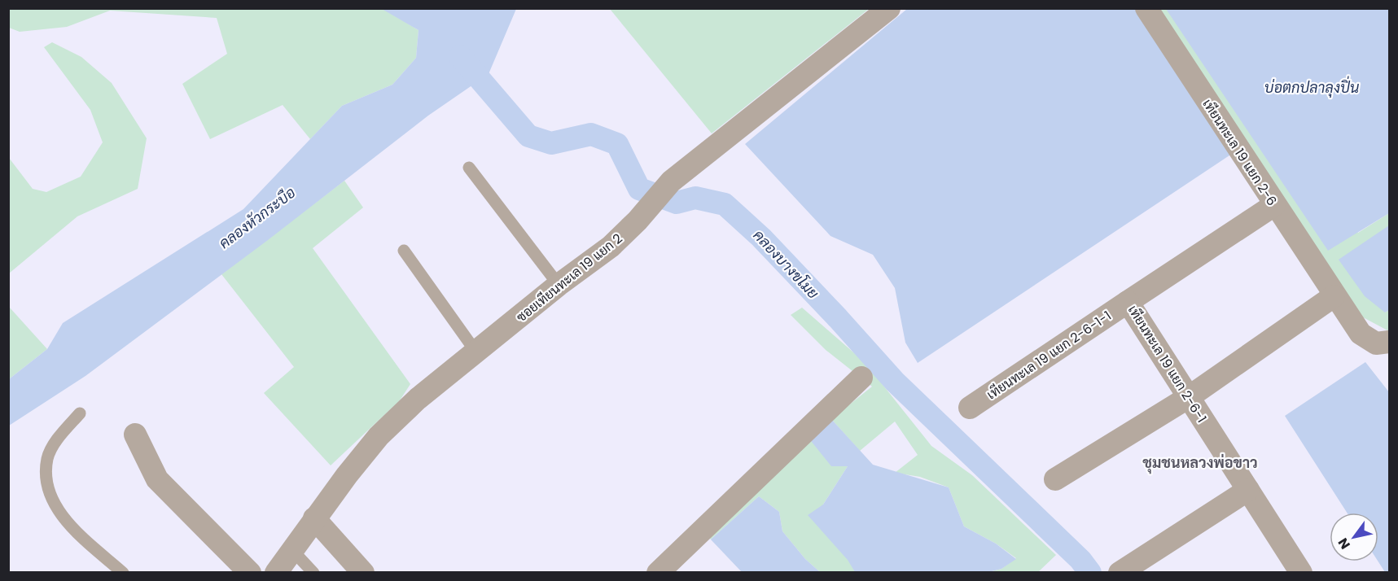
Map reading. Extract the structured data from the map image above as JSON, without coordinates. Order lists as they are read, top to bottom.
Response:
{
  "streets": {
    "street": [
      "เทียนทะเล 19 แยก 2-6",
      "ซอยเทียนทะเล 19 แยก 2",
      "เทียนทะเล 19 แยก 2-6-1-1",
      "เทียนทะเล 19 แยก 2-6-1"
    ]
  },
  "crossings": [
    ["เทียนทะเล 19 แยก 2-6", "เทียนทะเล 19 แยก 2-6-1"],
    ["เทียนทะเล 19 แยก 2-6-1-1", "เทียนทะเล 19 แยก 2-6-1"]
  ],
  "districts": ["ชุมชนหลวงพ่อขาว"],
  "water": ["บ่อตกปลาลุงปิ่น", "คลองหัวกระบือ", "คลองบางขโมย"],
  "north": "bottom left"
}
